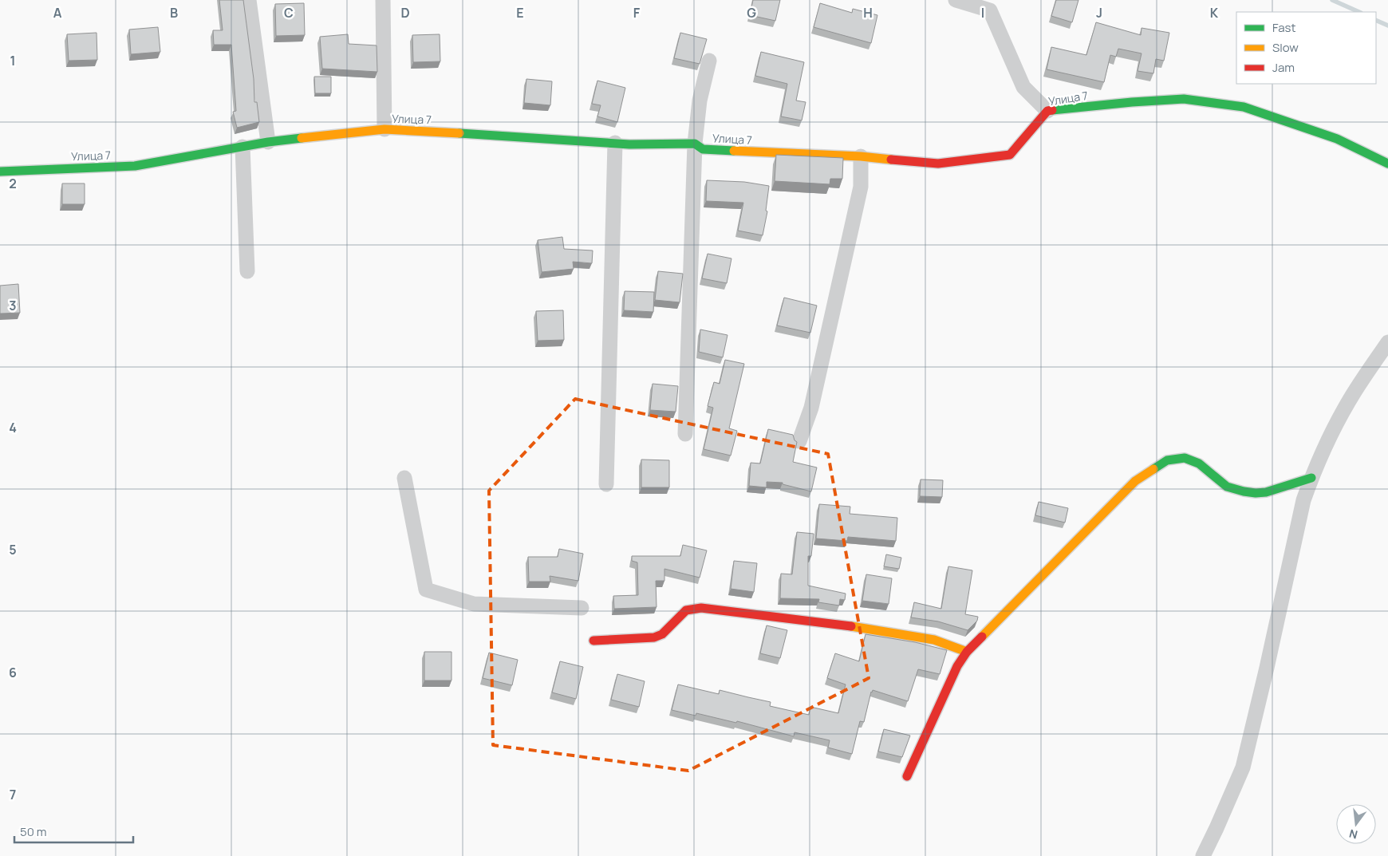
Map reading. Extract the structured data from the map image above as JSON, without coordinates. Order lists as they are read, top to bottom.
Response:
{
  "streets": {
    "street": ["Улица 7"]
  },
  "legend": ["Fast", "Slow", "Jam"],
  "scale_bar": "50 m",
  "north": "bottom",
  "grid": {
    "columns": [
      "A",
      "B",
      "C",
      "D",
      "E",
      "F",
      "G",
      "H",
      "I",
      "J",
      "K"
    ],
    "rows": [
      "1",
      "2",
      "3",
      "4",
      "5",
      "6",
      "7"
    ]
  }
}
